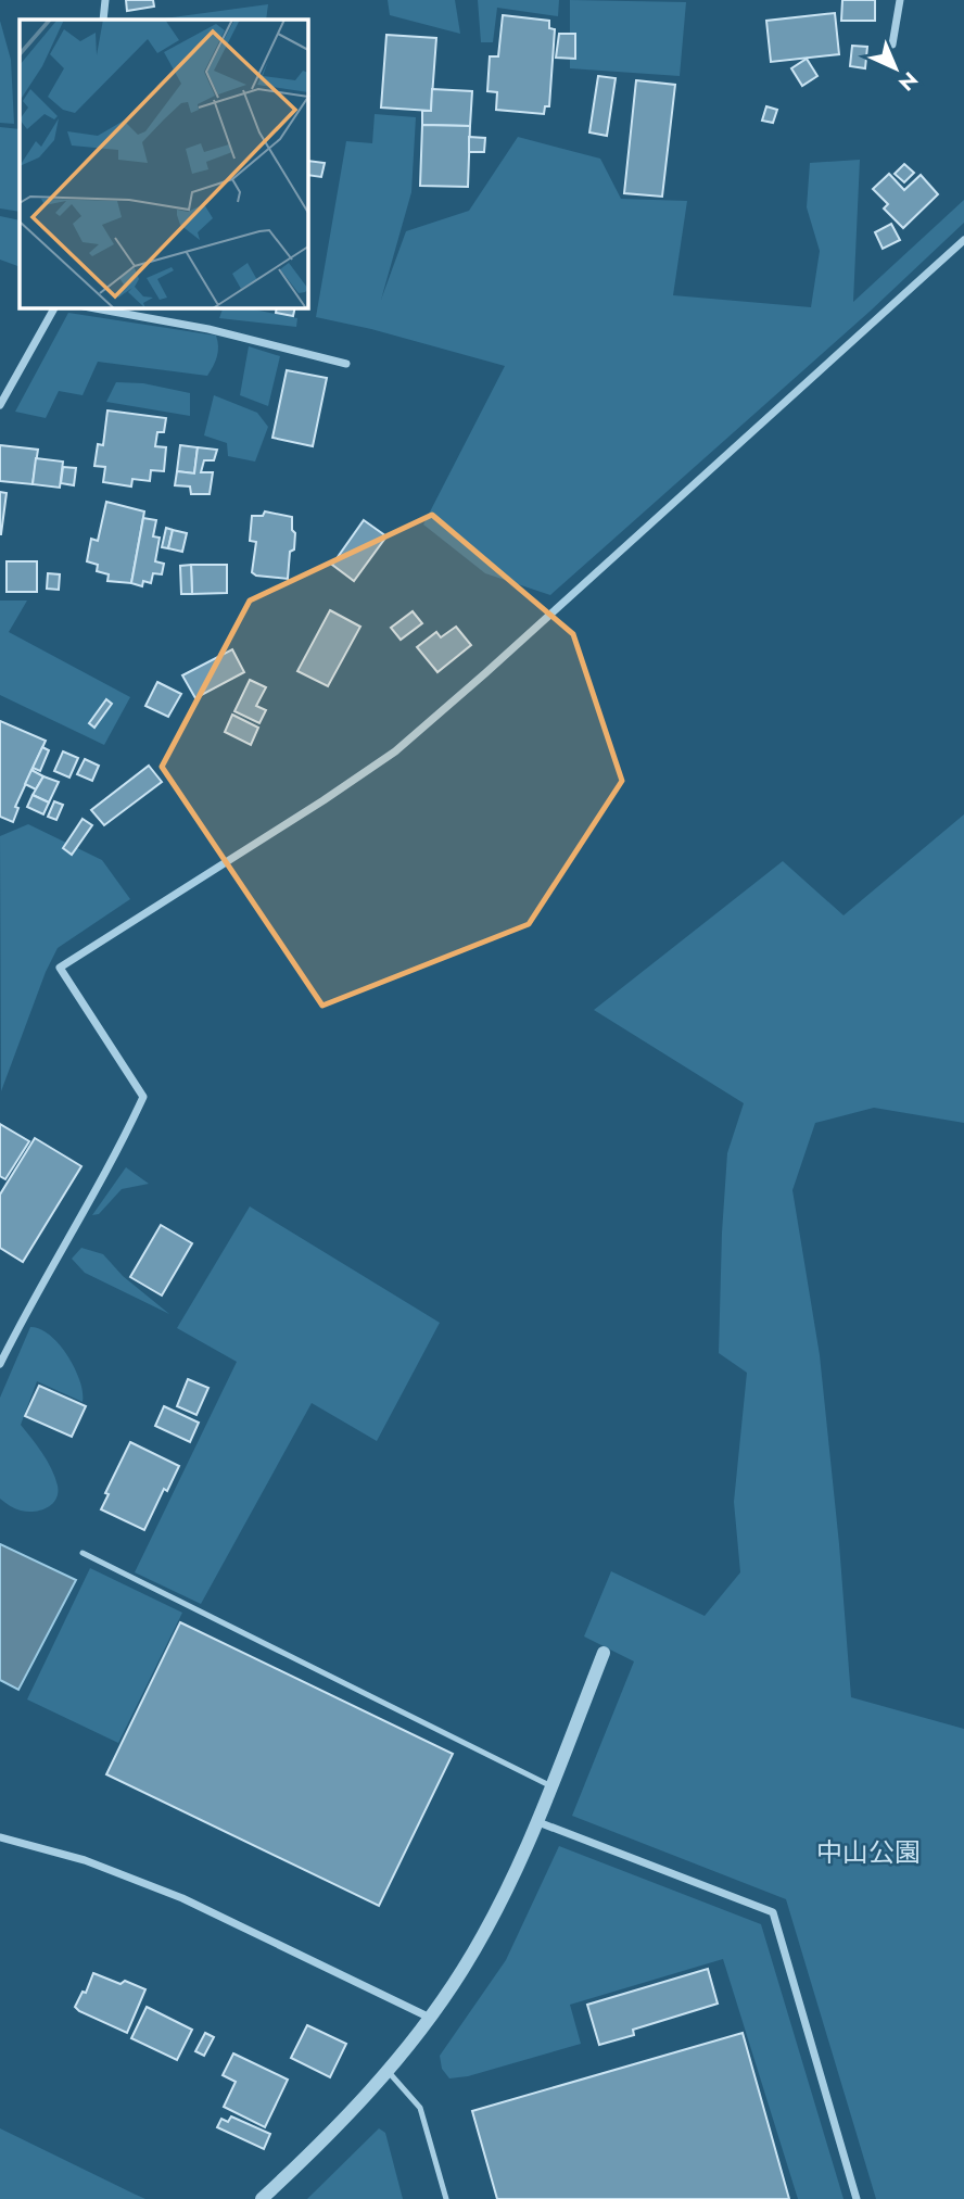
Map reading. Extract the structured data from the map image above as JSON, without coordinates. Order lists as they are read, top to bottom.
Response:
{
  "parks": ["中山公園"],
  "north": "bottom right"
}
